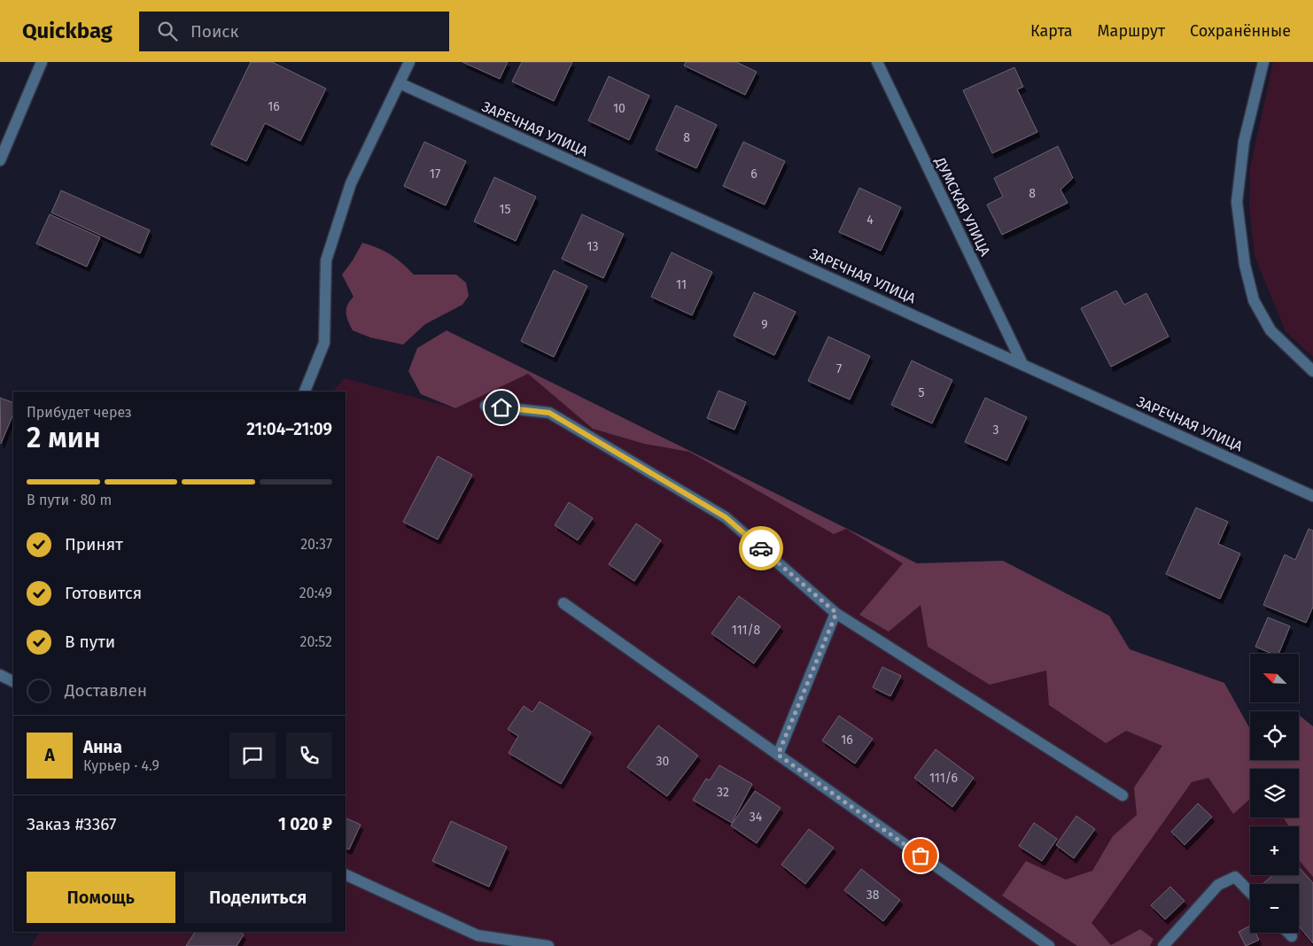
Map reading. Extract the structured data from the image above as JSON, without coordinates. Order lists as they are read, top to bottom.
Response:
{
  "streets": {
    "street": ["ЗАРЕЧНАЯ УЛИЦА", "ДУМСКАЯ УЛИЦА"]
  },
  "crossings": [
    ["ЗАРЕЧНАЯ УЛИЦА", "ДУМСКАЯ УЛИЦА"]
  ],
  "house_numbers": [
    "16",
    "10",
    "8",
    "17",
    "6",
    "8",
    "15",
    "4",
    "13",
    "11",
    "9",
    "7",
    "5",
    "3",
    "111/8",
    "16",
    "30",
    "111/6",
    "32",
    "34",
    "38"
  ],
  "north": "top left",
  "page": {
    "header": "Quickbag",
    "search": "Поиск",
    "nav": ["Карта", "Маршрут", "Сохранённые"],
    "heading": ["2 мин", "Прибудет через", "21:04–21:09"],
    "panel": [
      "Анна",
      "Курьер · 4.9",
      "Заказ #3367",
      "1 020 ₽"
    ],
    "bar": "В пути · 80 m",
    "list": [
      ["Принят", "20:37"],
      ["Готовится", "20:49"],
      ["В пути", "20:52"],
      "Доставлен"
    ],
    "map_buttons": ["+", "−"],
    "round": "А",
    "buttons": ["Помощь", "Поделиться"]
  }
}
